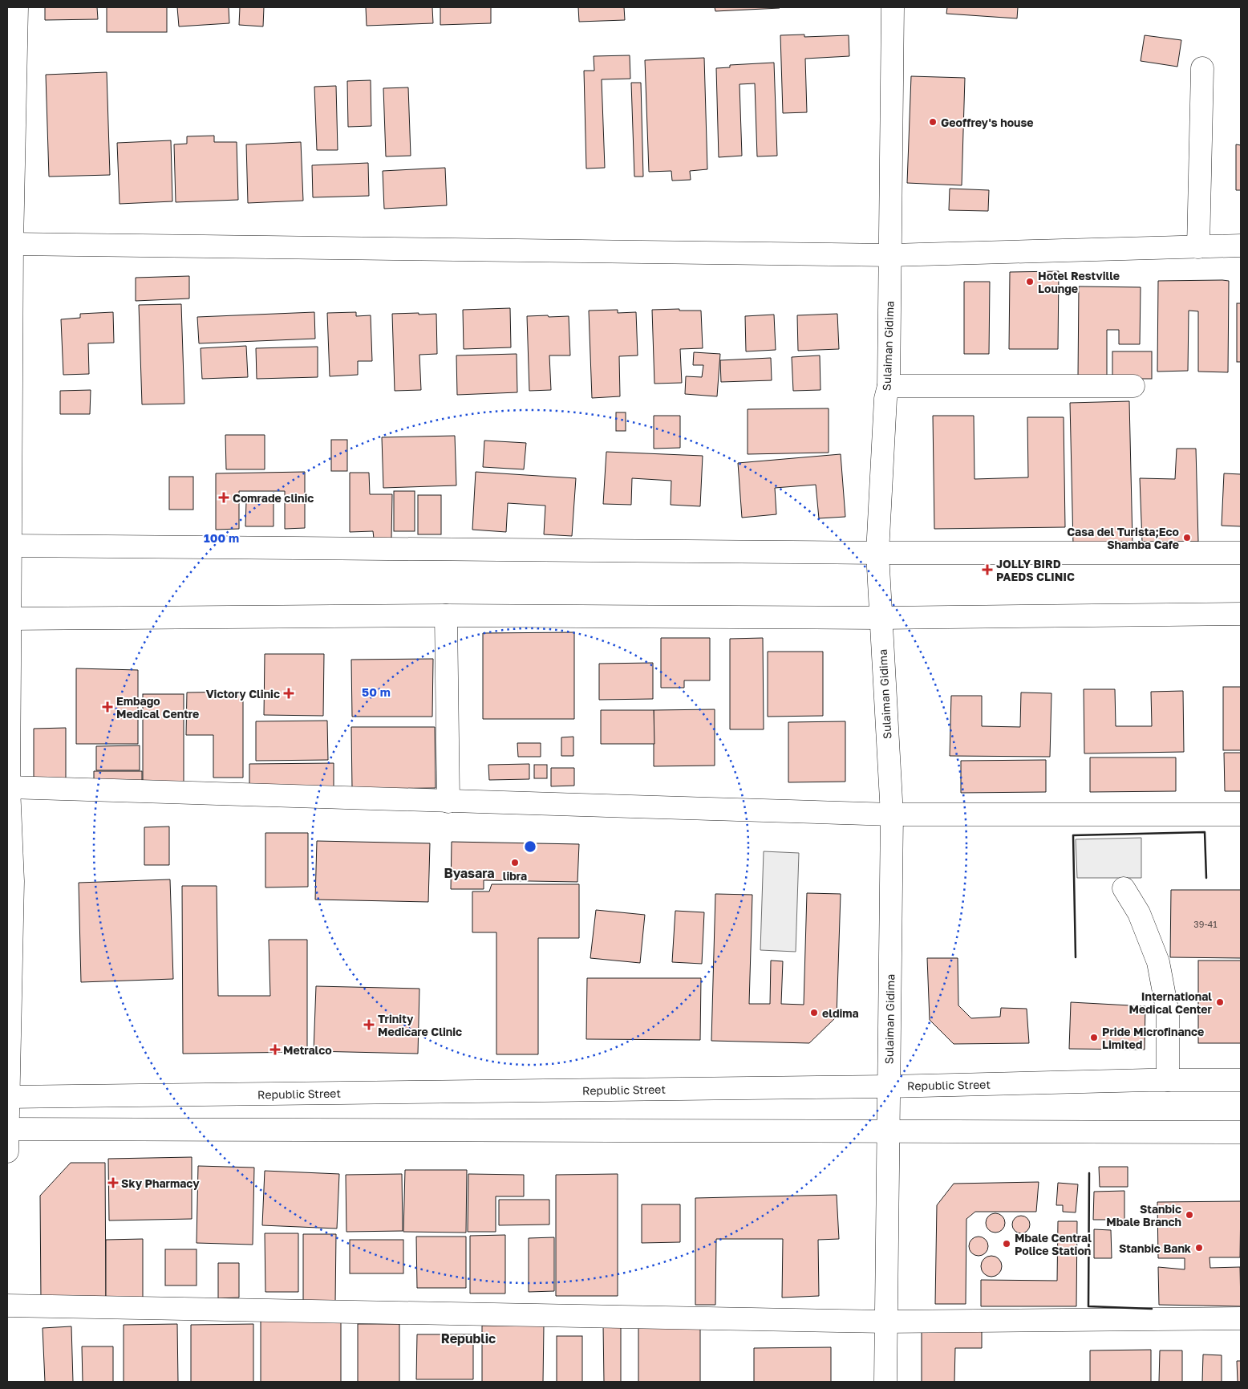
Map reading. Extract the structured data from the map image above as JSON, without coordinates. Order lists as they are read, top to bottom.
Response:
{
  "streets": {
    "street": ["Sulaiman Gidima", "Republic Street"]
  },
  "crossings": [
    ["Sulaiman Gidima", "Republic Street"]
  ],
  "districts": ["Byasara", "Republic"],
  "places": {
    "other": [
      "Geoffrey's house",
      "Hotel Restville Lounge",
      "Casa del Turista;Eco Shamba Cafe",
      "libra",
      "International Medical Center",
      "eldima",
      "Pride Microfinance Limited",
      "Stanbic Mbale Branch",
      "Mbale Central Police Station",
      "Stanbic Bank"
    ],
    "health": [
      "Comrade clinic",
      "JOLLY BIRD PAEDS CLINIC",
      "Victory Clinic",
      "Embago Medical Centre",
      "Trinity Medicare Clinic",
      "Metralco",
      "Sky Pharmacy"
    ]
  },
  "house_numbers": ["39-41"],
  "rings": ["100 m", "50 m"]
}
